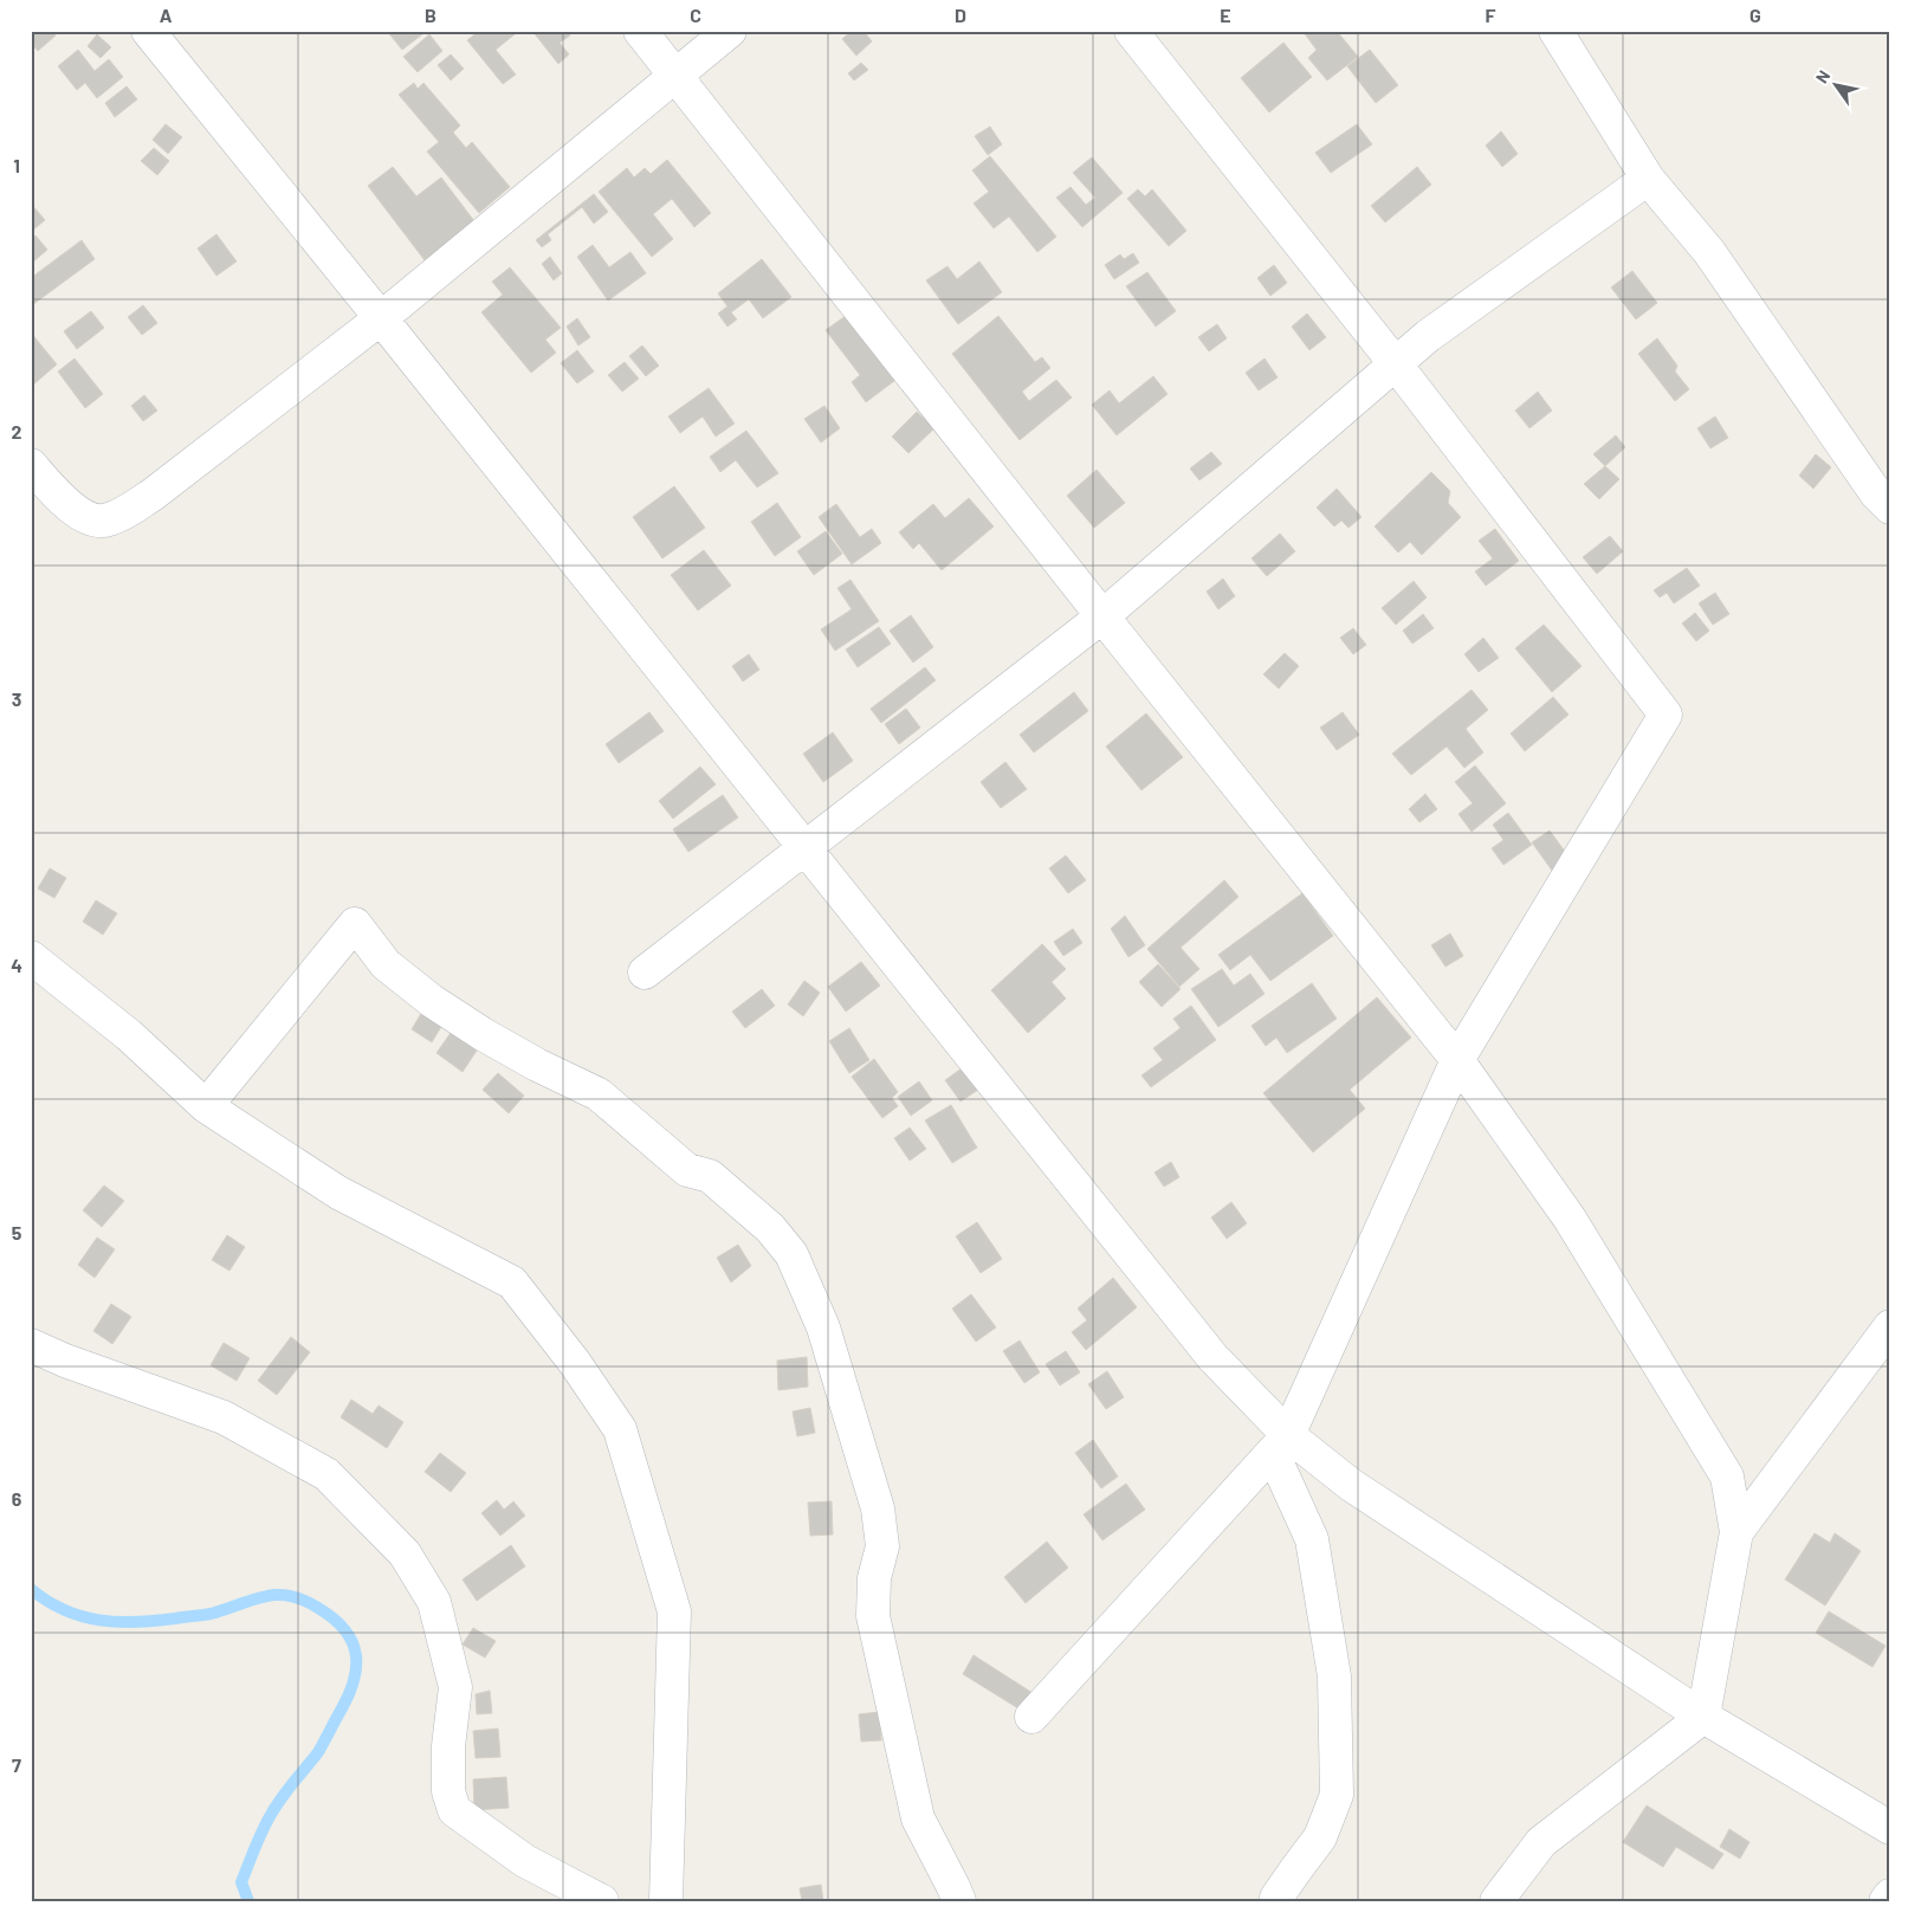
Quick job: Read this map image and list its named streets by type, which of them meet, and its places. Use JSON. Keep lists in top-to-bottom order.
{
  "north": "top left",
  "grid": {
    "columns": [
      "A",
      "B",
      "C",
      "D",
      "E",
      "F",
      "G"
    ],
    "rows": [
      "1",
      "2",
      "3",
      "4",
      "5",
      "6",
      "7"
    ]
  }
}
